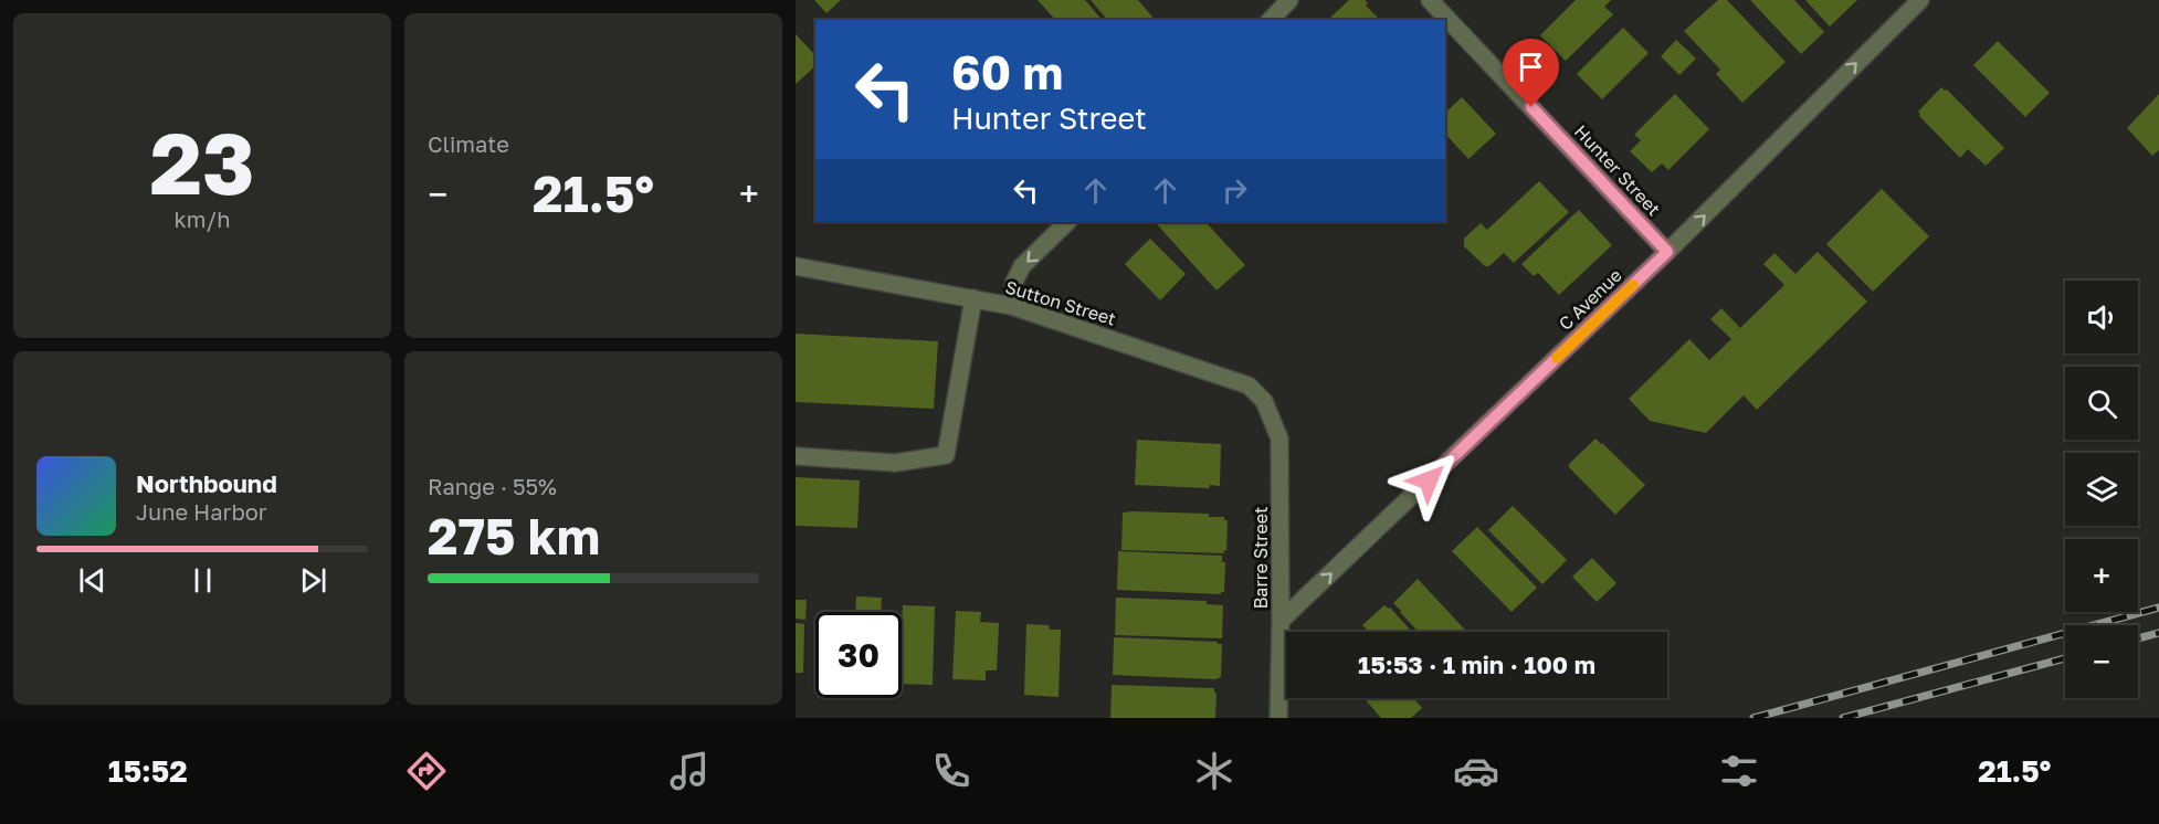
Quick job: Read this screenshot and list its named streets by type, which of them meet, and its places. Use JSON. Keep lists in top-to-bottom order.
{
  "streets": {
    "street": [
      "Hunter Street",
      "C Avenue",
      "Sutton Street",
      "Barre Street"
    ]
  },
  "crossings": [
    ["Hunter Street", "C Avenue"],
    ["C Avenue", "Barre Street"],
    ["Sutton Street", "Barre Street"]
  ],
  "one_way": ["C Avenue"],
  "page": {
    "tile": [
      ["23", "km/h"],
      "Climate",
      ["Range · 55%", "275 km"]
    ],
    "turn": ["60 m", "Hunter Street"],
    "heat": ["−", "21.5°", "+"],
    "map_buttons": ["+", "−"],
    "song": ["Northbound", "June Harbor"],
    "limit": "30",
    "trip": "15:53 · 1 min · 100 m",
    "tabs": ["15:52", "21.5°"]
  }
}
